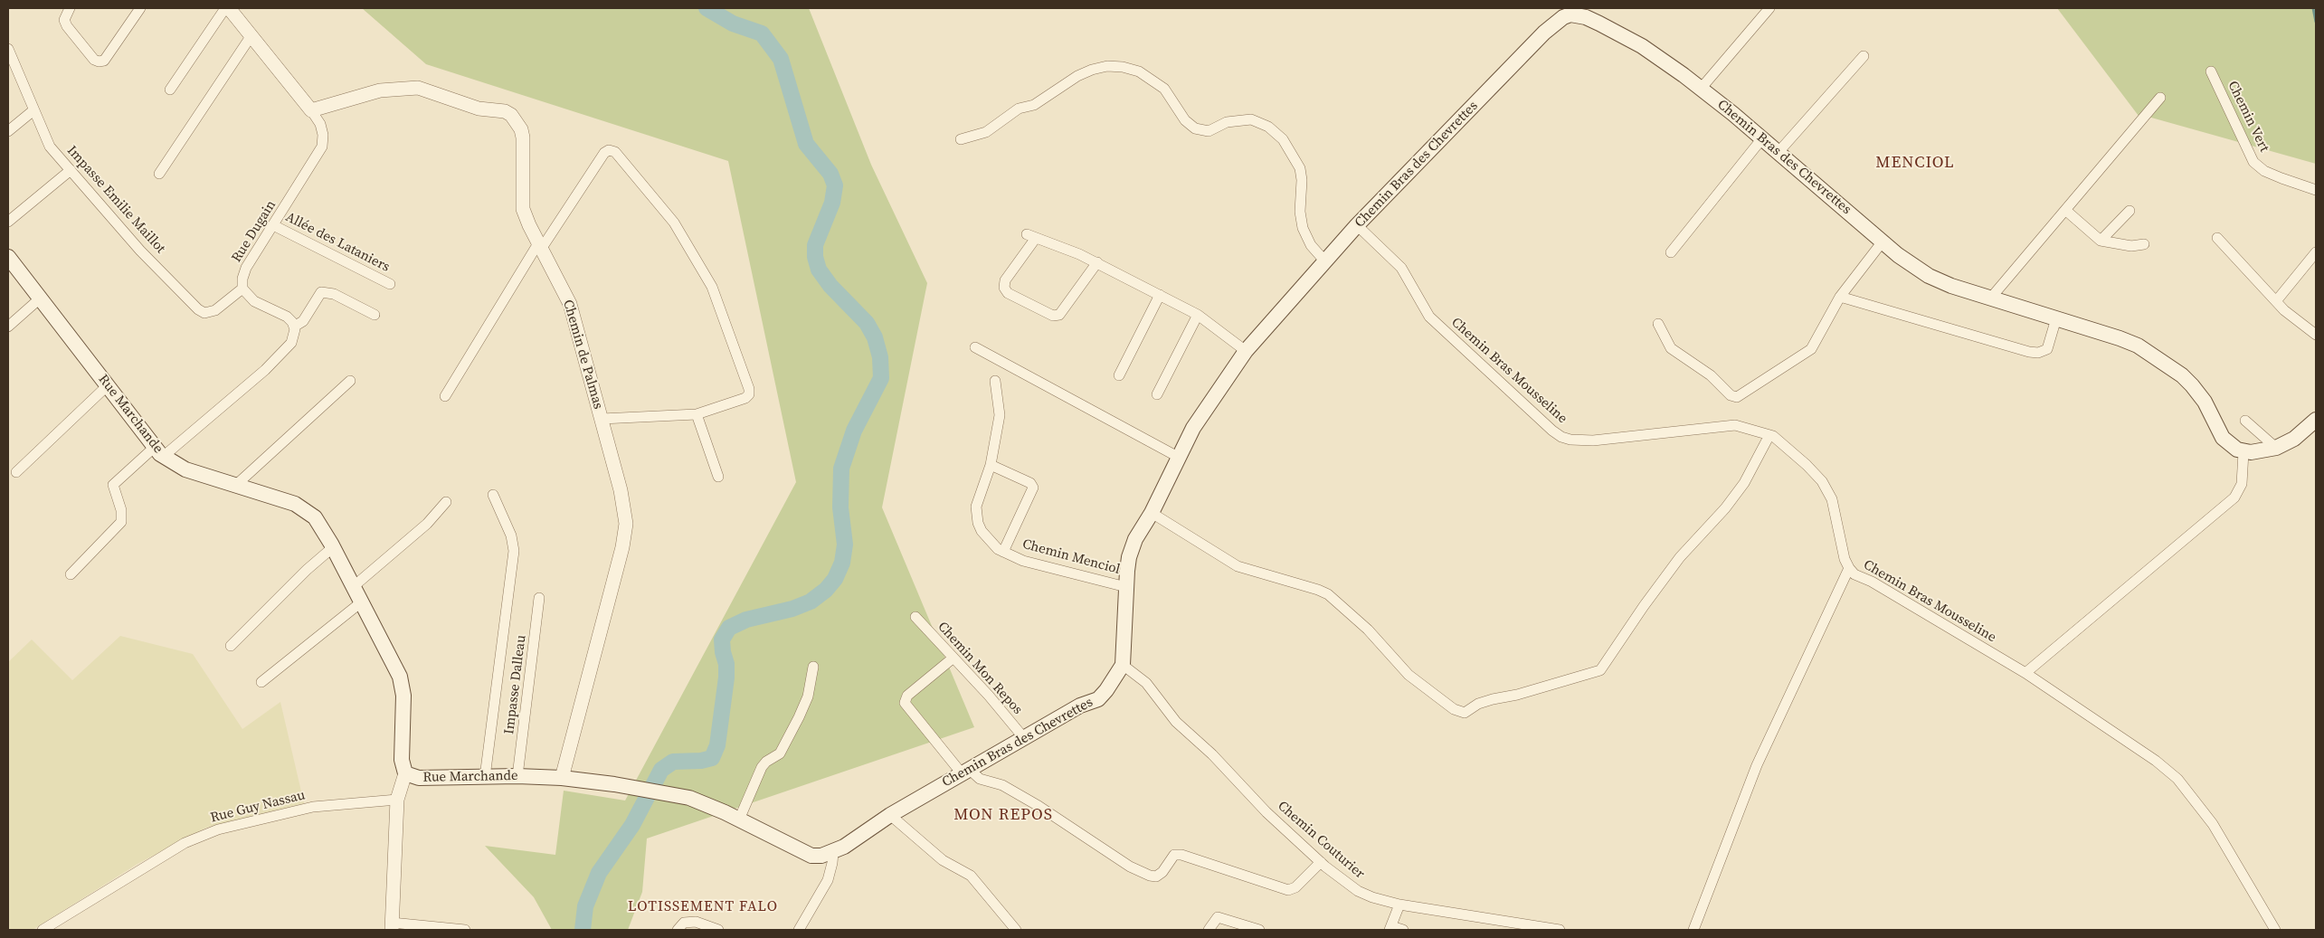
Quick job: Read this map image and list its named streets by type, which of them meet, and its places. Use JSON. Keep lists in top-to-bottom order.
{
  "streets": {
    "main road": ["Chemin Bras des Chevrettes", "Rue Marchande"],
    "street": [
      "Chemin Vert",
      "Impasse Emilie Maillot",
      "Rue Dugain",
      "Allée des Lataniers",
      "Chemin de Palmas",
      "Chemin Bras Mousseline",
      "Chemin Menciol",
      "Chemin Mon Repos",
      "Impasse Dalleau",
      "Rue Guy Nassau",
      "Chemin Couturier"
    ]
  },
  "crossings": [
    ["Chemin Bras des Chevrettes", "Chemin Bras Mousseline"],
    ["Chemin Bras des Chevrettes", "Rue Marchande"],
    ["Chemin Bras des Chevrettes", "Chemin Menciol"],
    ["Chemin Bras des Chevrettes", "Chemin Mon Repos"],
    ["Chemin Bras des Chevrettes", "Chemin Couturier"],
    ["Impasse Emilie Maillot", "Rue Dugain"],
    ["Rue Dugain", "Allée des Lataniers"],
    ["Rue Dugain", "Chemin de Palmas"],
    ["Chemin de Palmas", "Rue Marchande"],
    ["Rue Marchande", "Impasse Dalleau"]
  ],
  "districts": ["MENCIOL", "MON REPOS", "LOTISSEMENT FALO"]
}
